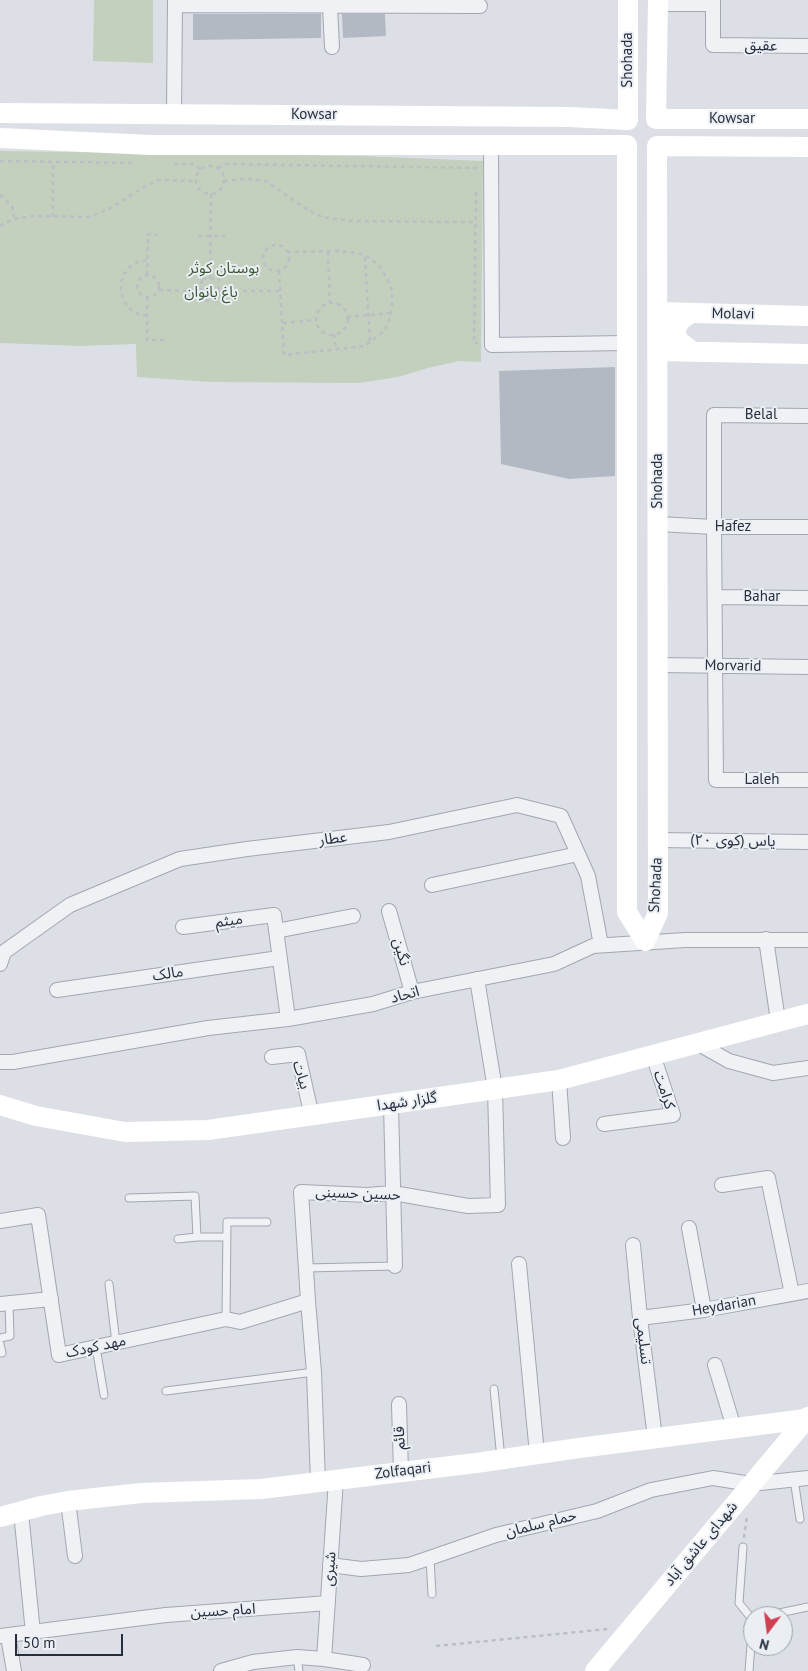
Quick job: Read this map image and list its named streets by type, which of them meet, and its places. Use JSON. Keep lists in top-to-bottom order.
{
  "streets": {
    "street": [
      "عقیق",
      "Shohada",
      "Kowsar",
      "Molavi",
      "Belal",
      "Hafez",
      "Bahar",
      "Morvarid",
      "Laleh",
      "عطار",
      "یاس (کوی ۲۰)",
      "میثم",
      "نگین",
      "مالک",
      "اتحاد",
      "بیات",
      "کرامت",
      "گلزار شهدا",
      "حسین حسینی",
      "Heydarian",
      "تسلیمی",
      "مهد کودک",
      "قائم",
      "Zolfaqari",
      "حمام سلمان",
      "شهدای عاشق آباد",
      "شیری",
      "امام حسین"
    ]
  },
  "crossings": [
    ["Shohada", "Kowsar"],
    ["Shohada", "Molavi"],
    ["Shohada", "Hafez"],
    ["Shohada", "Morvarid"],
    ["Shohada", "یاس (کوی ۲۰)"],
    ["Shohada", "اتحاد"],
    ["Belal", "Hafez"],
    ["Morvarid", "Laleh"],
    ["عطار", "اتحاد"],
    ["نگین", "اتحاد"],
    ["بیات", "گلزار شهدا"],
    ["کرامت", "گلزار شهدا"],
    ["گلزار شهدا", "حسین حسینی"],
    ["حسین حسینی", "مهد کودک"],
    ["حسین حسینی", "Zolfaqari"],
    ["حسین حسینی", "شیری"],
    ["Heydarian", "تسلیمی"],
    ["تسلیمی", "Zolfaqari"],
    ["قائم", "Zolfaqari"],
    ["Zolfaqari", "شهدای عاشق آباد"],
    ["Zolfaqari", "شیری"],
    ["حمام سلمان", "شهدای عاشق آباد"],
    ["حمام سلمان", "شیری"],
    ["شیری", "امام حسین"]
  ],
  "parks": ["بوستان کوثر", "باغ بانوان"],
  "scale_bar": "50 m",
  "north": "bottom"
}
